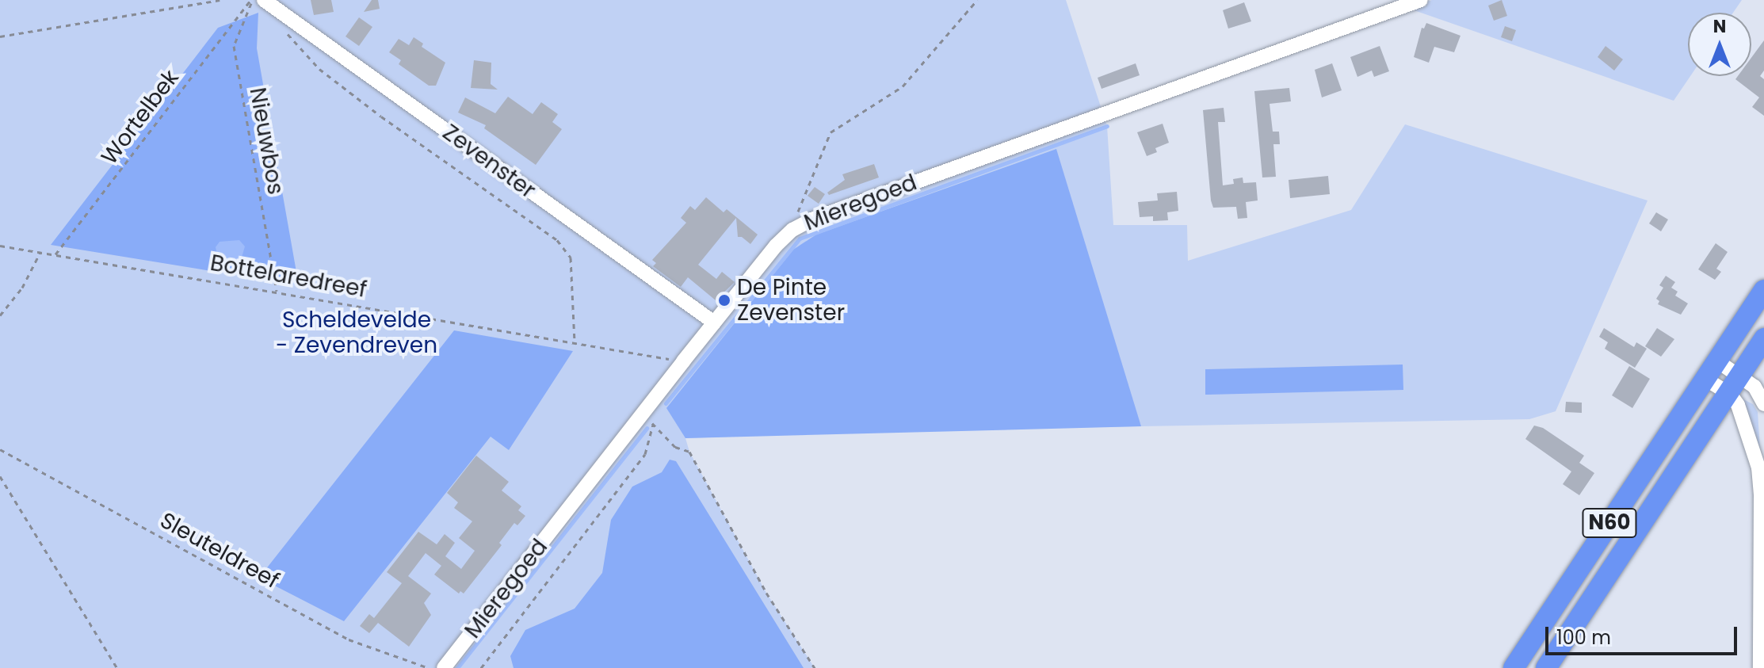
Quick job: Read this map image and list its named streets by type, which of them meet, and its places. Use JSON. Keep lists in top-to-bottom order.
{
  "streets": {
    "highway": ["N60"],
    "street": ["Zevenster", "Mieregoed"],
    "path": [
      "Wortelbek",
      "Nieuwbos",
      "Bottelaredreef",
      "Sleuteldreef"
    ]
  },
  "crossings": [
    ["Wortelbek", "Nieuwbos"],
    ["Wortelbek", "Bottelaredreef"],
    ["Nieuwbos", "Bottelaredreef"],
    ["Zevenster", "Mieregoed"],
    ["Mieregoed", "Bottelaredreef"]
  ],
  "parks": ["Scheldevelde - Zevendreven"],
  "places": ["De Pinte Zevenster"],
  "scale_bar": "100 m",
  "north": "top"
}
